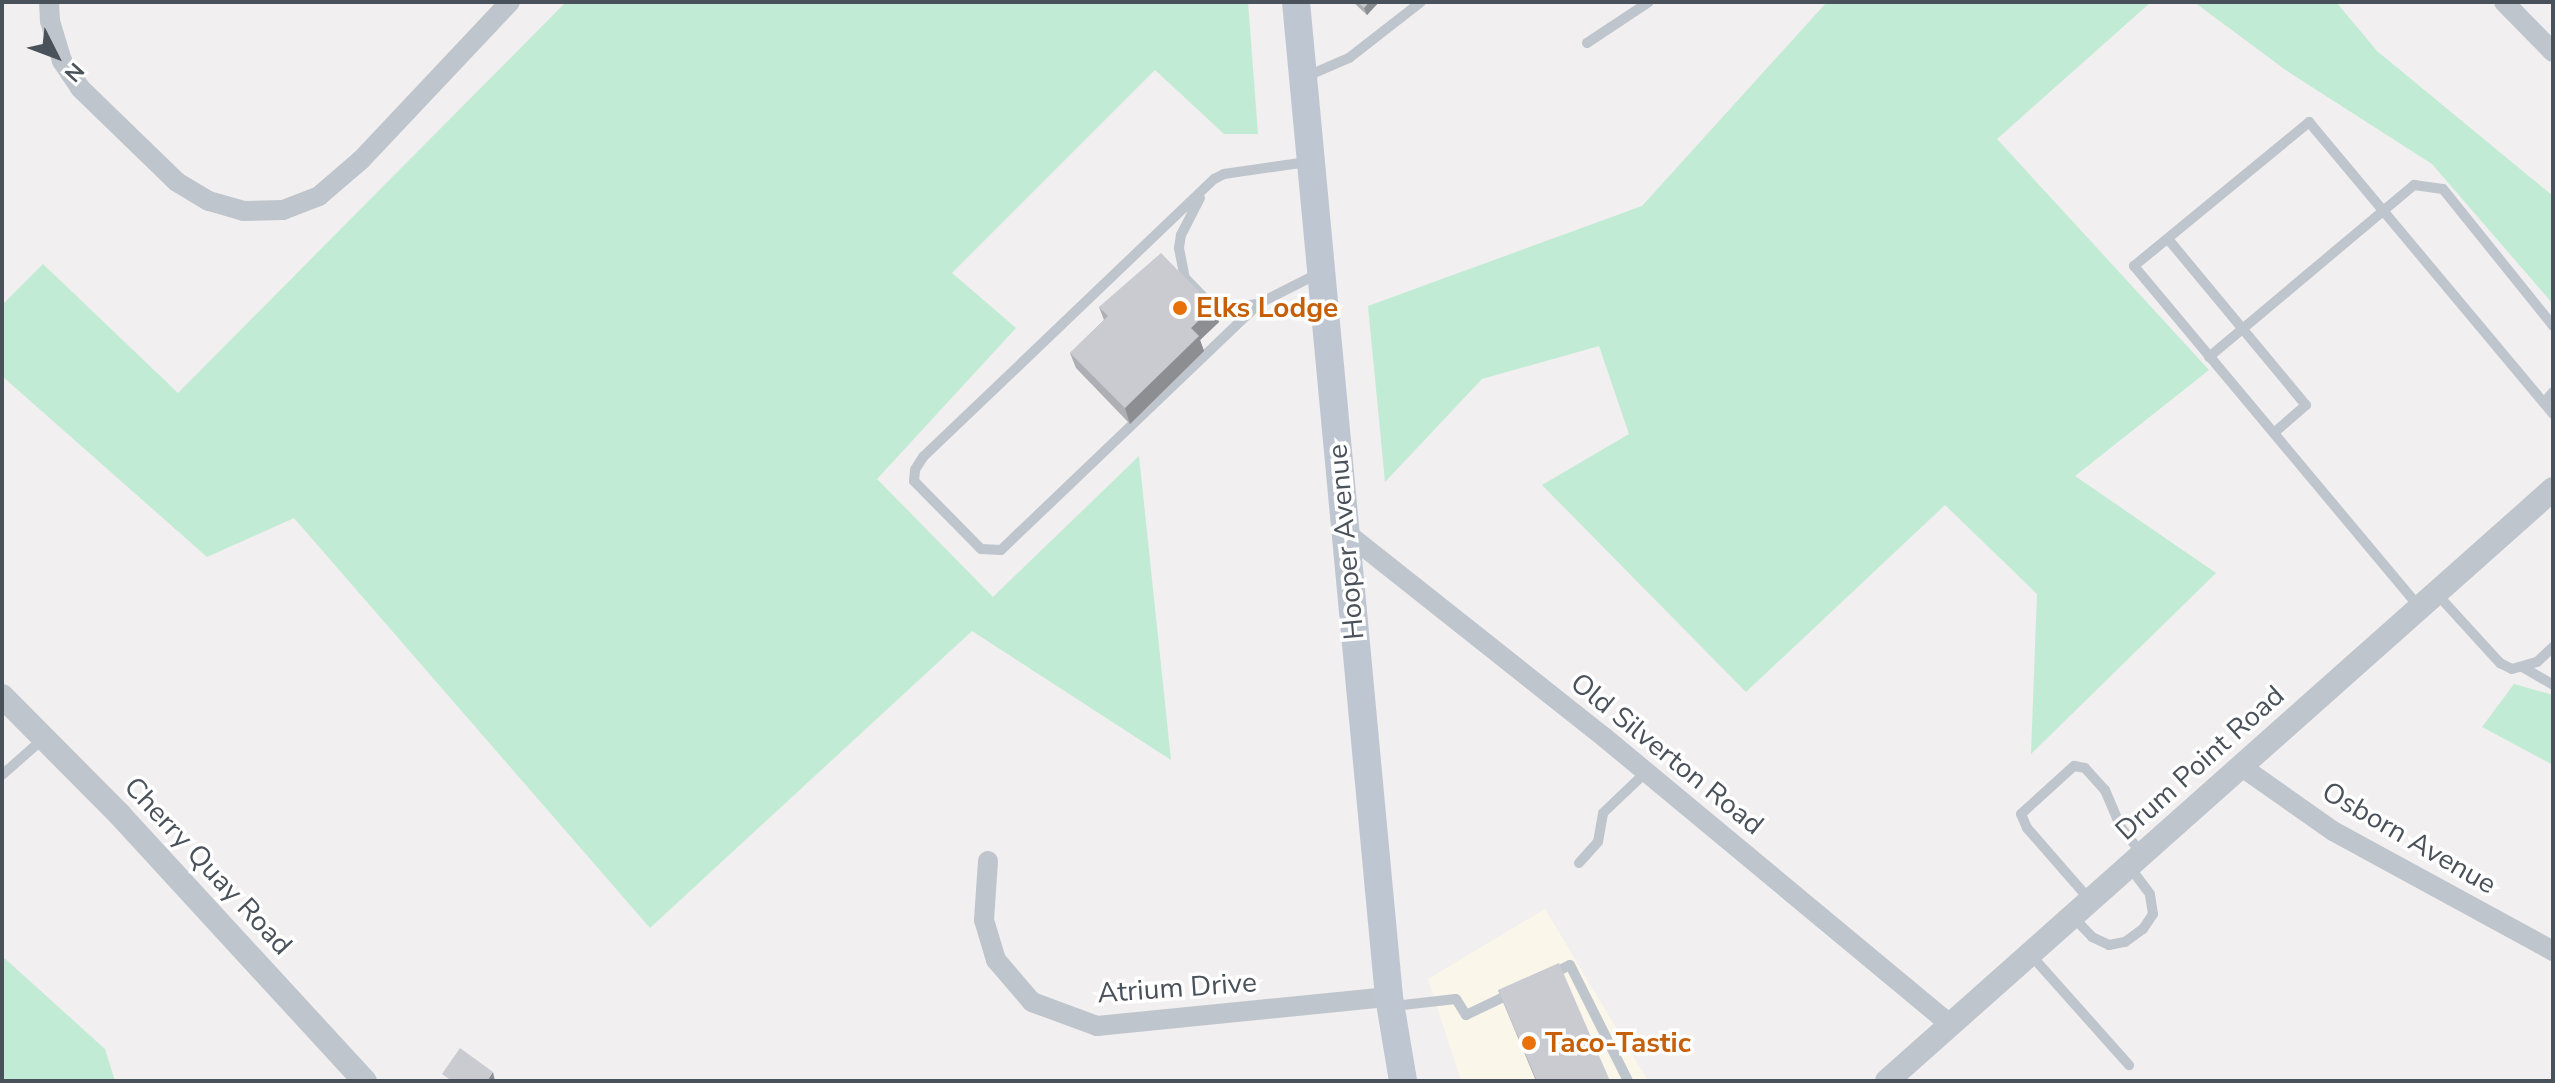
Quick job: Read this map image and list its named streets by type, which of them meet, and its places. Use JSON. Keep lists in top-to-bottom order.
{
  "streets": {
    "main road": ["Hooper Avenue"],
    "street": [
      "Old Silverton Road",
      "Drum Point Road",
      "Osborn Avenue",
      "Cherry Quay Road",
      "Atrium Drive"
    ]
  },
  "crossings": [
    ["Hooper Avenue", "Old Silverton Road"],
    ["Hooper Avenue", "Atrium Drive"],
    ["Old Silverton Road", "Drum Point Road"],
    ["Drum Point Road", "Osborn Avenue"]
  ],
  "places": ["Elks Lodge", "Taco-Tastic"],
  "north": "bottom right"
}
